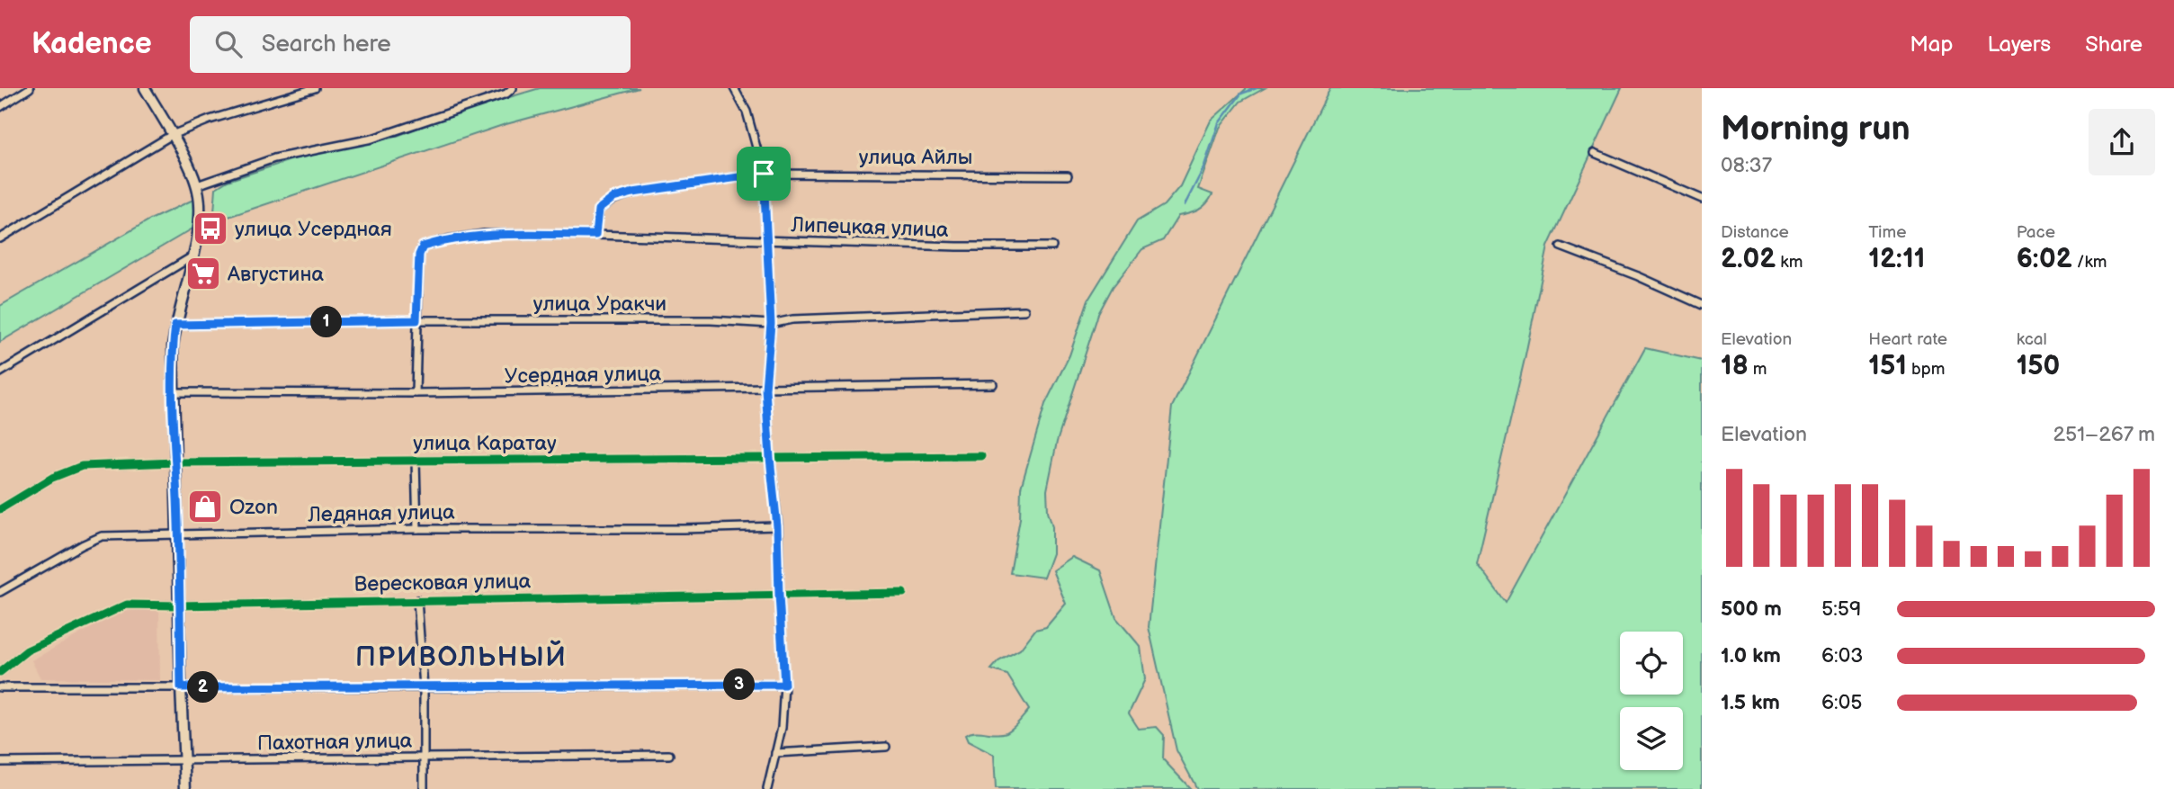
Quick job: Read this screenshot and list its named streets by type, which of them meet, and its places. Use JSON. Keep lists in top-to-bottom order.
{
  "streets": {
    "street": [
      "улица Айлы",
      "Липецкая улица",
      "улица Уракчи",
      "Усердная улица",
      "улица Каратау",
      "Ледяная улица",
      "Вересковая улица",
      "Пахотная улица"
    ]
  },
  "crossings": [
    ["улица Айлы", "Липецкая улица"],
    ["Липецкая улица", "улица Уракчи"]
  ],
  "districts": ["ПРИВОЛЬНЫЙ"],
  "places": {
    "bus stop": ["улица Усердная"],
    "supermarket": ["Августина"],
    "shop": ["Ozon"]
  },
  "page": {
    "header": "Kadence",
    "search": "Search here",
    "nav": ["Map", "Layers", "Share"],
    "heading": ["Morning run", "08:37"],
    "stats": [
      ["Distance", "2.02 km"],
      ["Time", "12:11"],
      ["Pace", "6:02 /km"],
      ["Elevation", "18 m"],
      ["Heart rate", "151 bpm"],
      ["kcal", "150"]
    ],
    "pins": ["1", "3", "2"],
    "chart": ["Elevation", "251–267 m"],
    "list": [
      {
        "name": "500 m",
        "note": "5:59"
      },
      {
        "name": "1.0 km",
        "note": "6:03"
      },
      {
        "name": "1.5 km",
        "note": "6:05"
      }
    ]
  }
}
